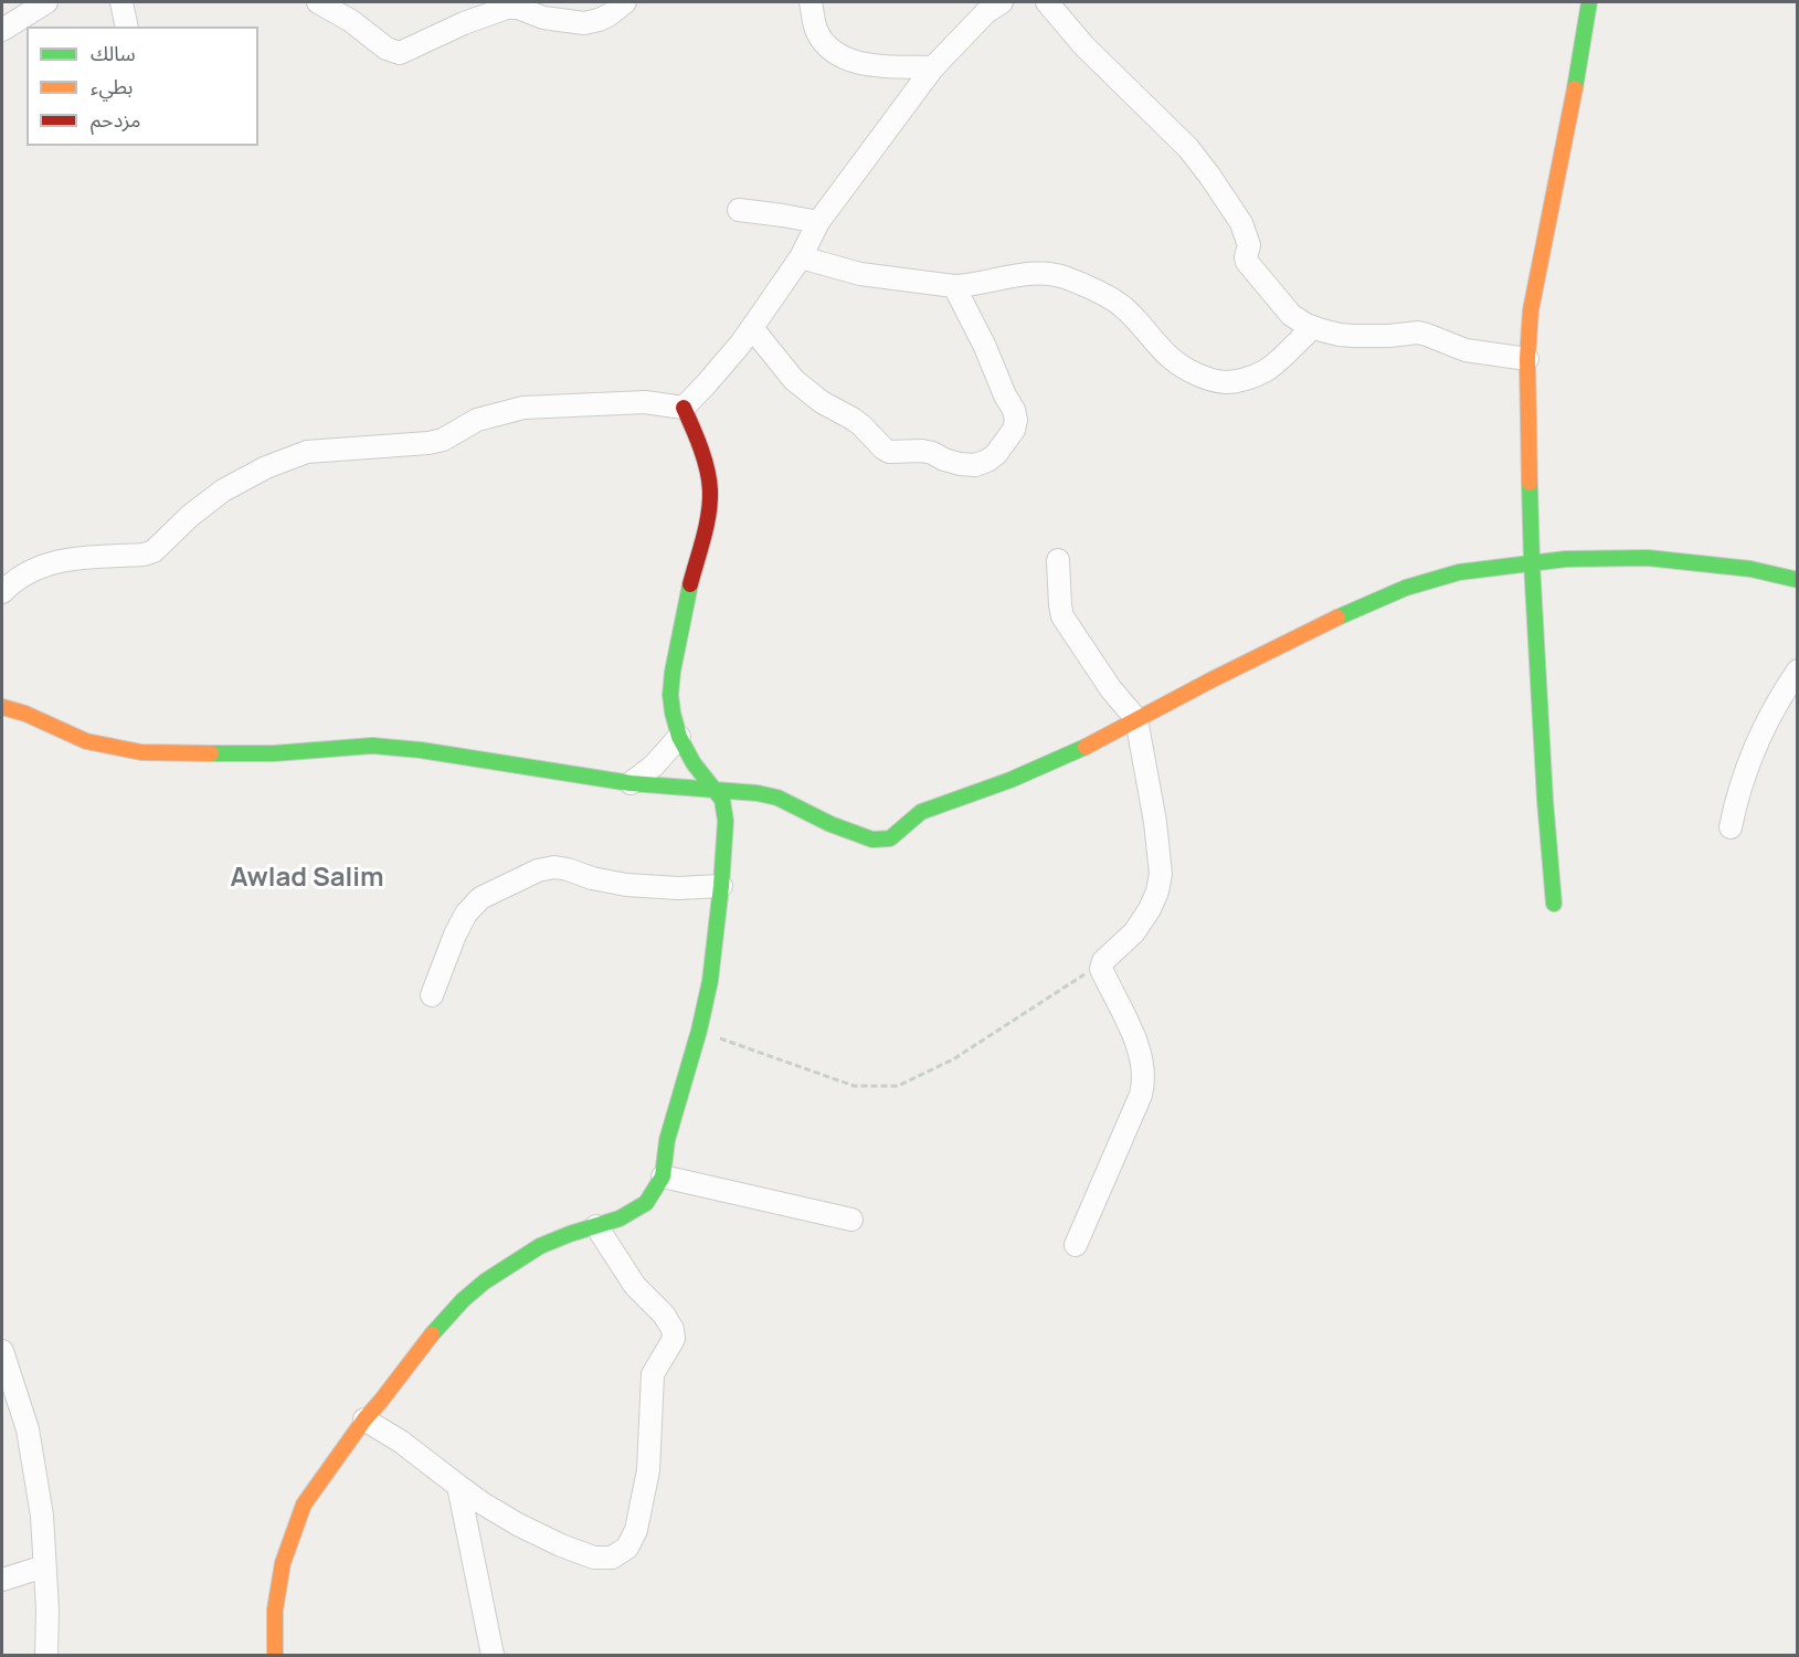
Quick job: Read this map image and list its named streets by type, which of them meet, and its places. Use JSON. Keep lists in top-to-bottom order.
{
  "districts": ["Awlad Salim"],
  "legend": ["سالك", "بطيء", "مزدحم"]
}
